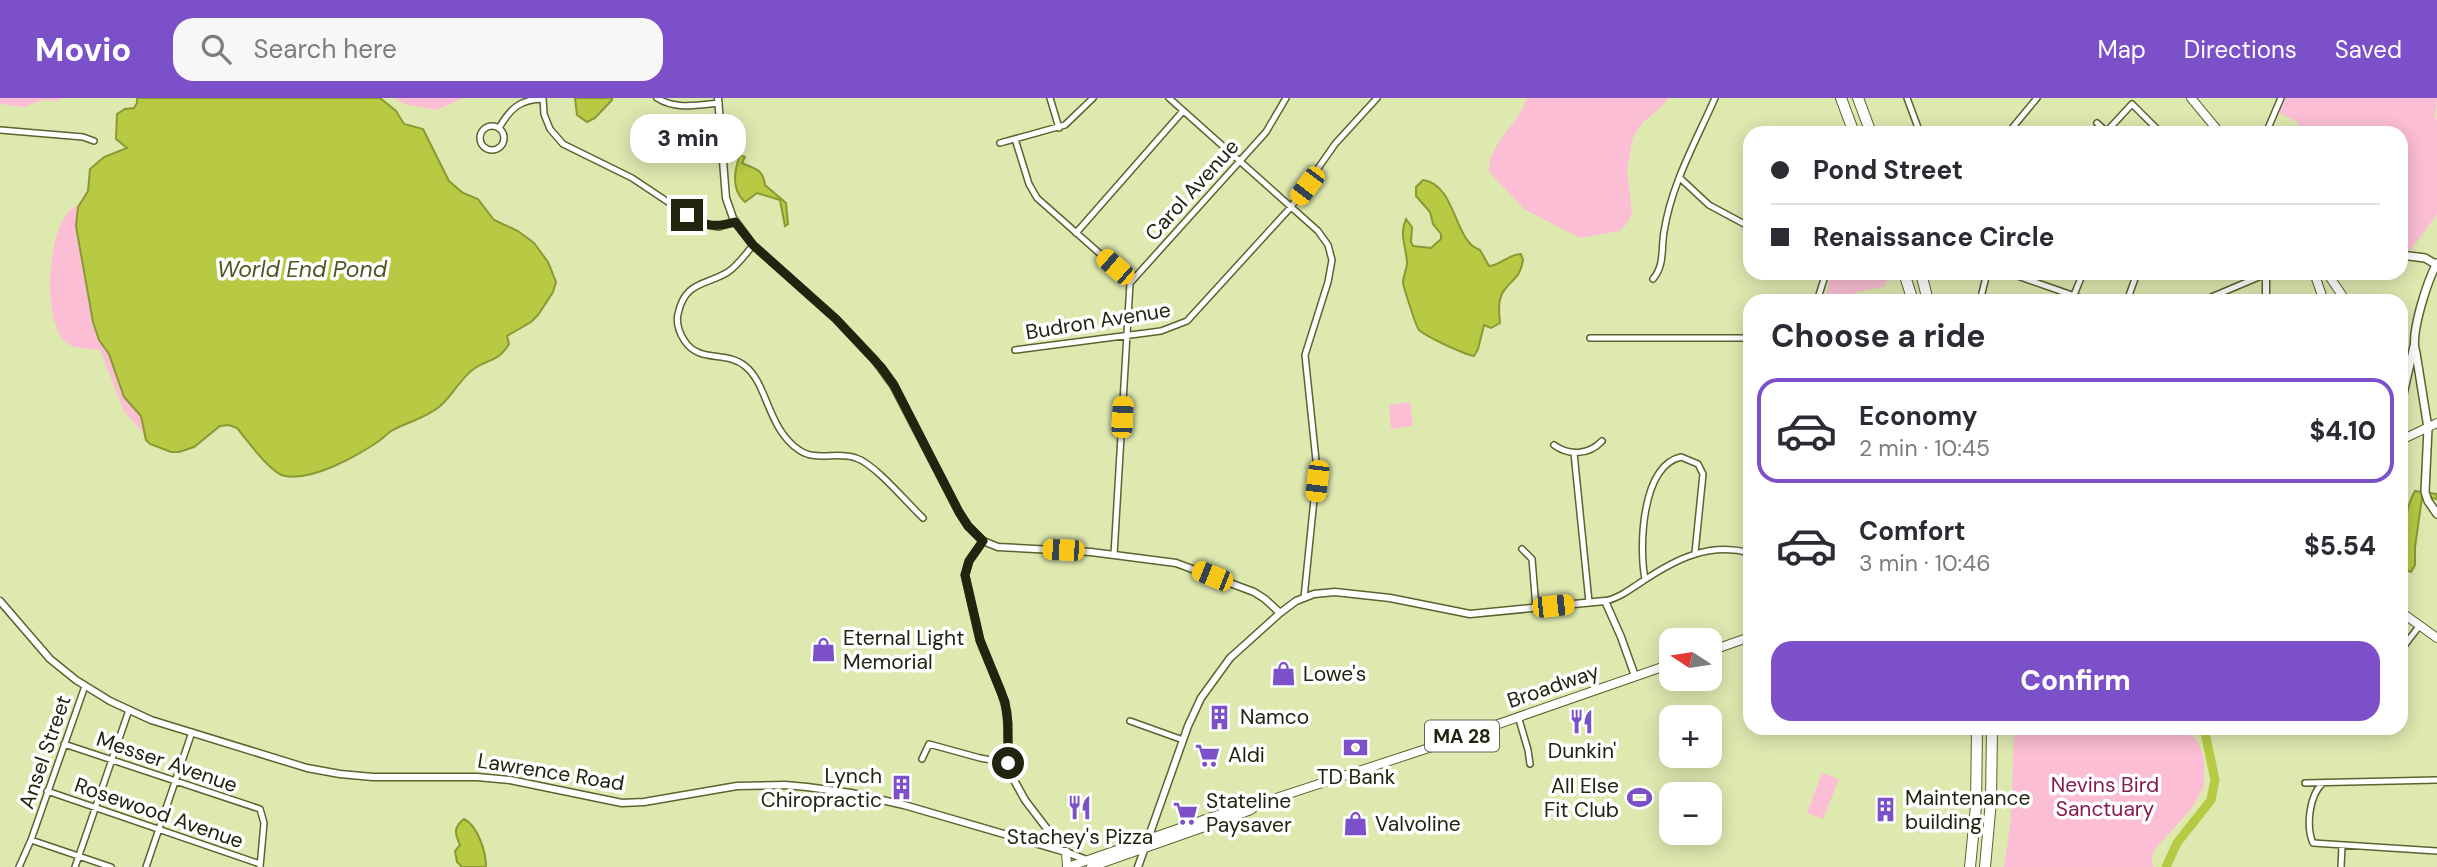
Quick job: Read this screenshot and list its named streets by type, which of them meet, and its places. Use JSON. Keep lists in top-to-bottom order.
{
  "streets": {
    "main road": ["Broadway", "MA 28"],
    "street": [
      "Carol Avenue",
      "Budron Avenue",
      "Ansel Street",
      "Messer Avenue",
      "Lawrence Road",
      "Rosewood Avenue"
    ]
  },
  "crossings": [
    ["Broadway", "Lawrence Road"],
    ["Ansel Street", "Messer Avenue"],
    ["Ansel Street", "Lawrence Road"],
    ["Ansel Street", "Rosewood Avenue"],
    ["Messer Avenue", "Rosewood Avenue"]
  ],
  "water": ["World End Pond"],
  "parks": ["Nevins Bird Sanctuary"],
  "places": {
    "shop": ["Eternal Light Memorial", "Lowe's", "Valvoline"],
    "building": ["Namco", "Lynch Chiropractic", "Maintenance building"],
    "restaurant": ["Dunkin'", "Stachey's Pizza"],
    "bank": ["TD Bank"],
    "supermarket": ["Aldi", "Stateline Paysaver"],
    "sports": ["All Else Fit Club"]
  },
  "north": "left",
  "page": {
    "header": "Movio",
    "search": "Search here",
    "nav": ["Map", "Directions", "Saved"],
    "bubble": "3 min",
    "banner": ["Pond Street", "Renaissance Circle"],
    "heading": "Choose a ride",
    "list": [
      {
        "name": "Economy",
        "note": "2 min · 10:45",
        "value": "$4.10"
      },
      {
        "name": "Comfort",
        "note": "3 min · 10:46",
        "value": "$5.54"
      }
    ],
    "buttons": "Confirm",
    "map_buttons": ["+", "−"]
  }
}
